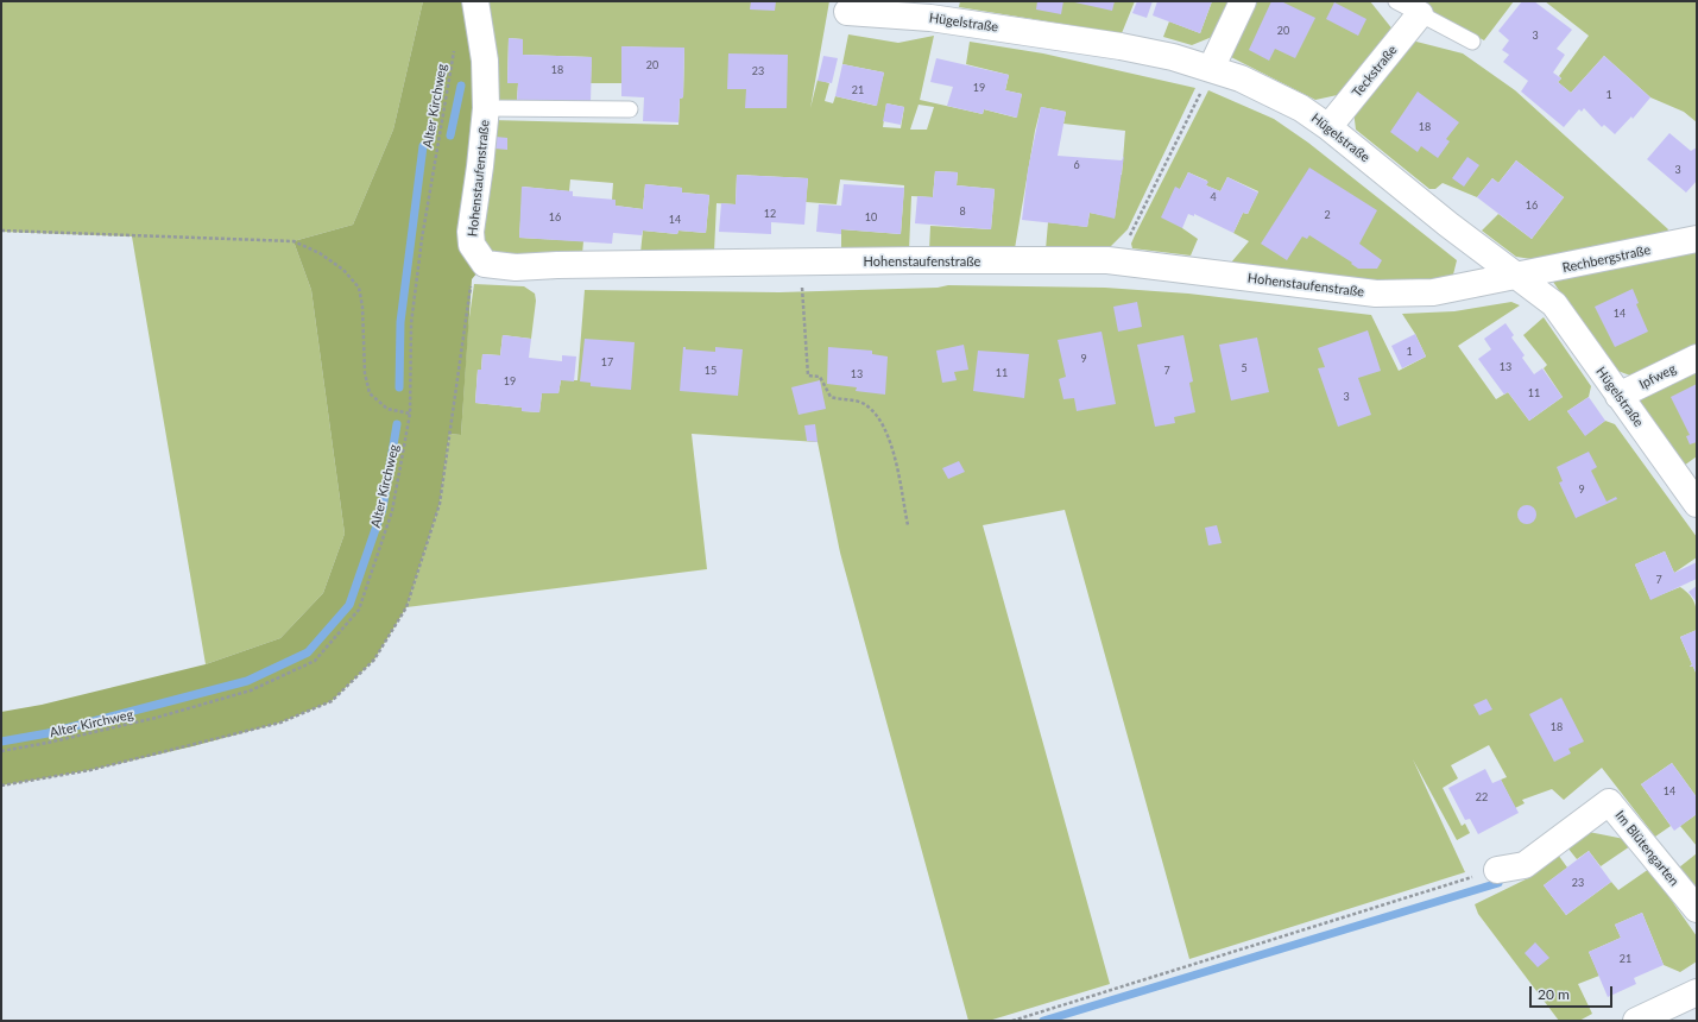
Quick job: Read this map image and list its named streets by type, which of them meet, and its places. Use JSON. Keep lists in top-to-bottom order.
{
  "streets": {
    "street": [
      "Hügelstraße",
      "Teckstraße",
      "Hohenstaufenstraße",
      "Rechbergstraße",
      "Ipfweg",
      "Im Blütengarten"
    ],
    "path": ["Alter Kirchweg"]
  },
  "crossings": [
    ["Hügelstraße", "Teckstraße"],
    ["Hügelstraße", "Hohenstaufenstraße"],
    ["Hügelstraße", "Rechbergstraße"],
    ["Hügelstraße", "Ipfweg"],
    ["Hohenstaufenstraße", "Rechbergstraße"]
  ],
  "house_numbers": [
    "20",
    "3",
    "20",
    "18",
    "23",
    "19",
    "21",
    "1",
    "18",
    "6",
    "3",
    "4",
    "16",
    "8",
    "12",
    "2",
    "16",
    "10",
    "14",
    "14",
    "1",
    "9",
    "17",
    "13",
    "5",
    "15",
    "7",
    "11",
    "13",
    "19",
    "11",
    "3",
    "9",
    "7",
    "18",
    "14",
    "22",
    "23",
    "21"
  ],
  "scale_bar": "20 m"
}
